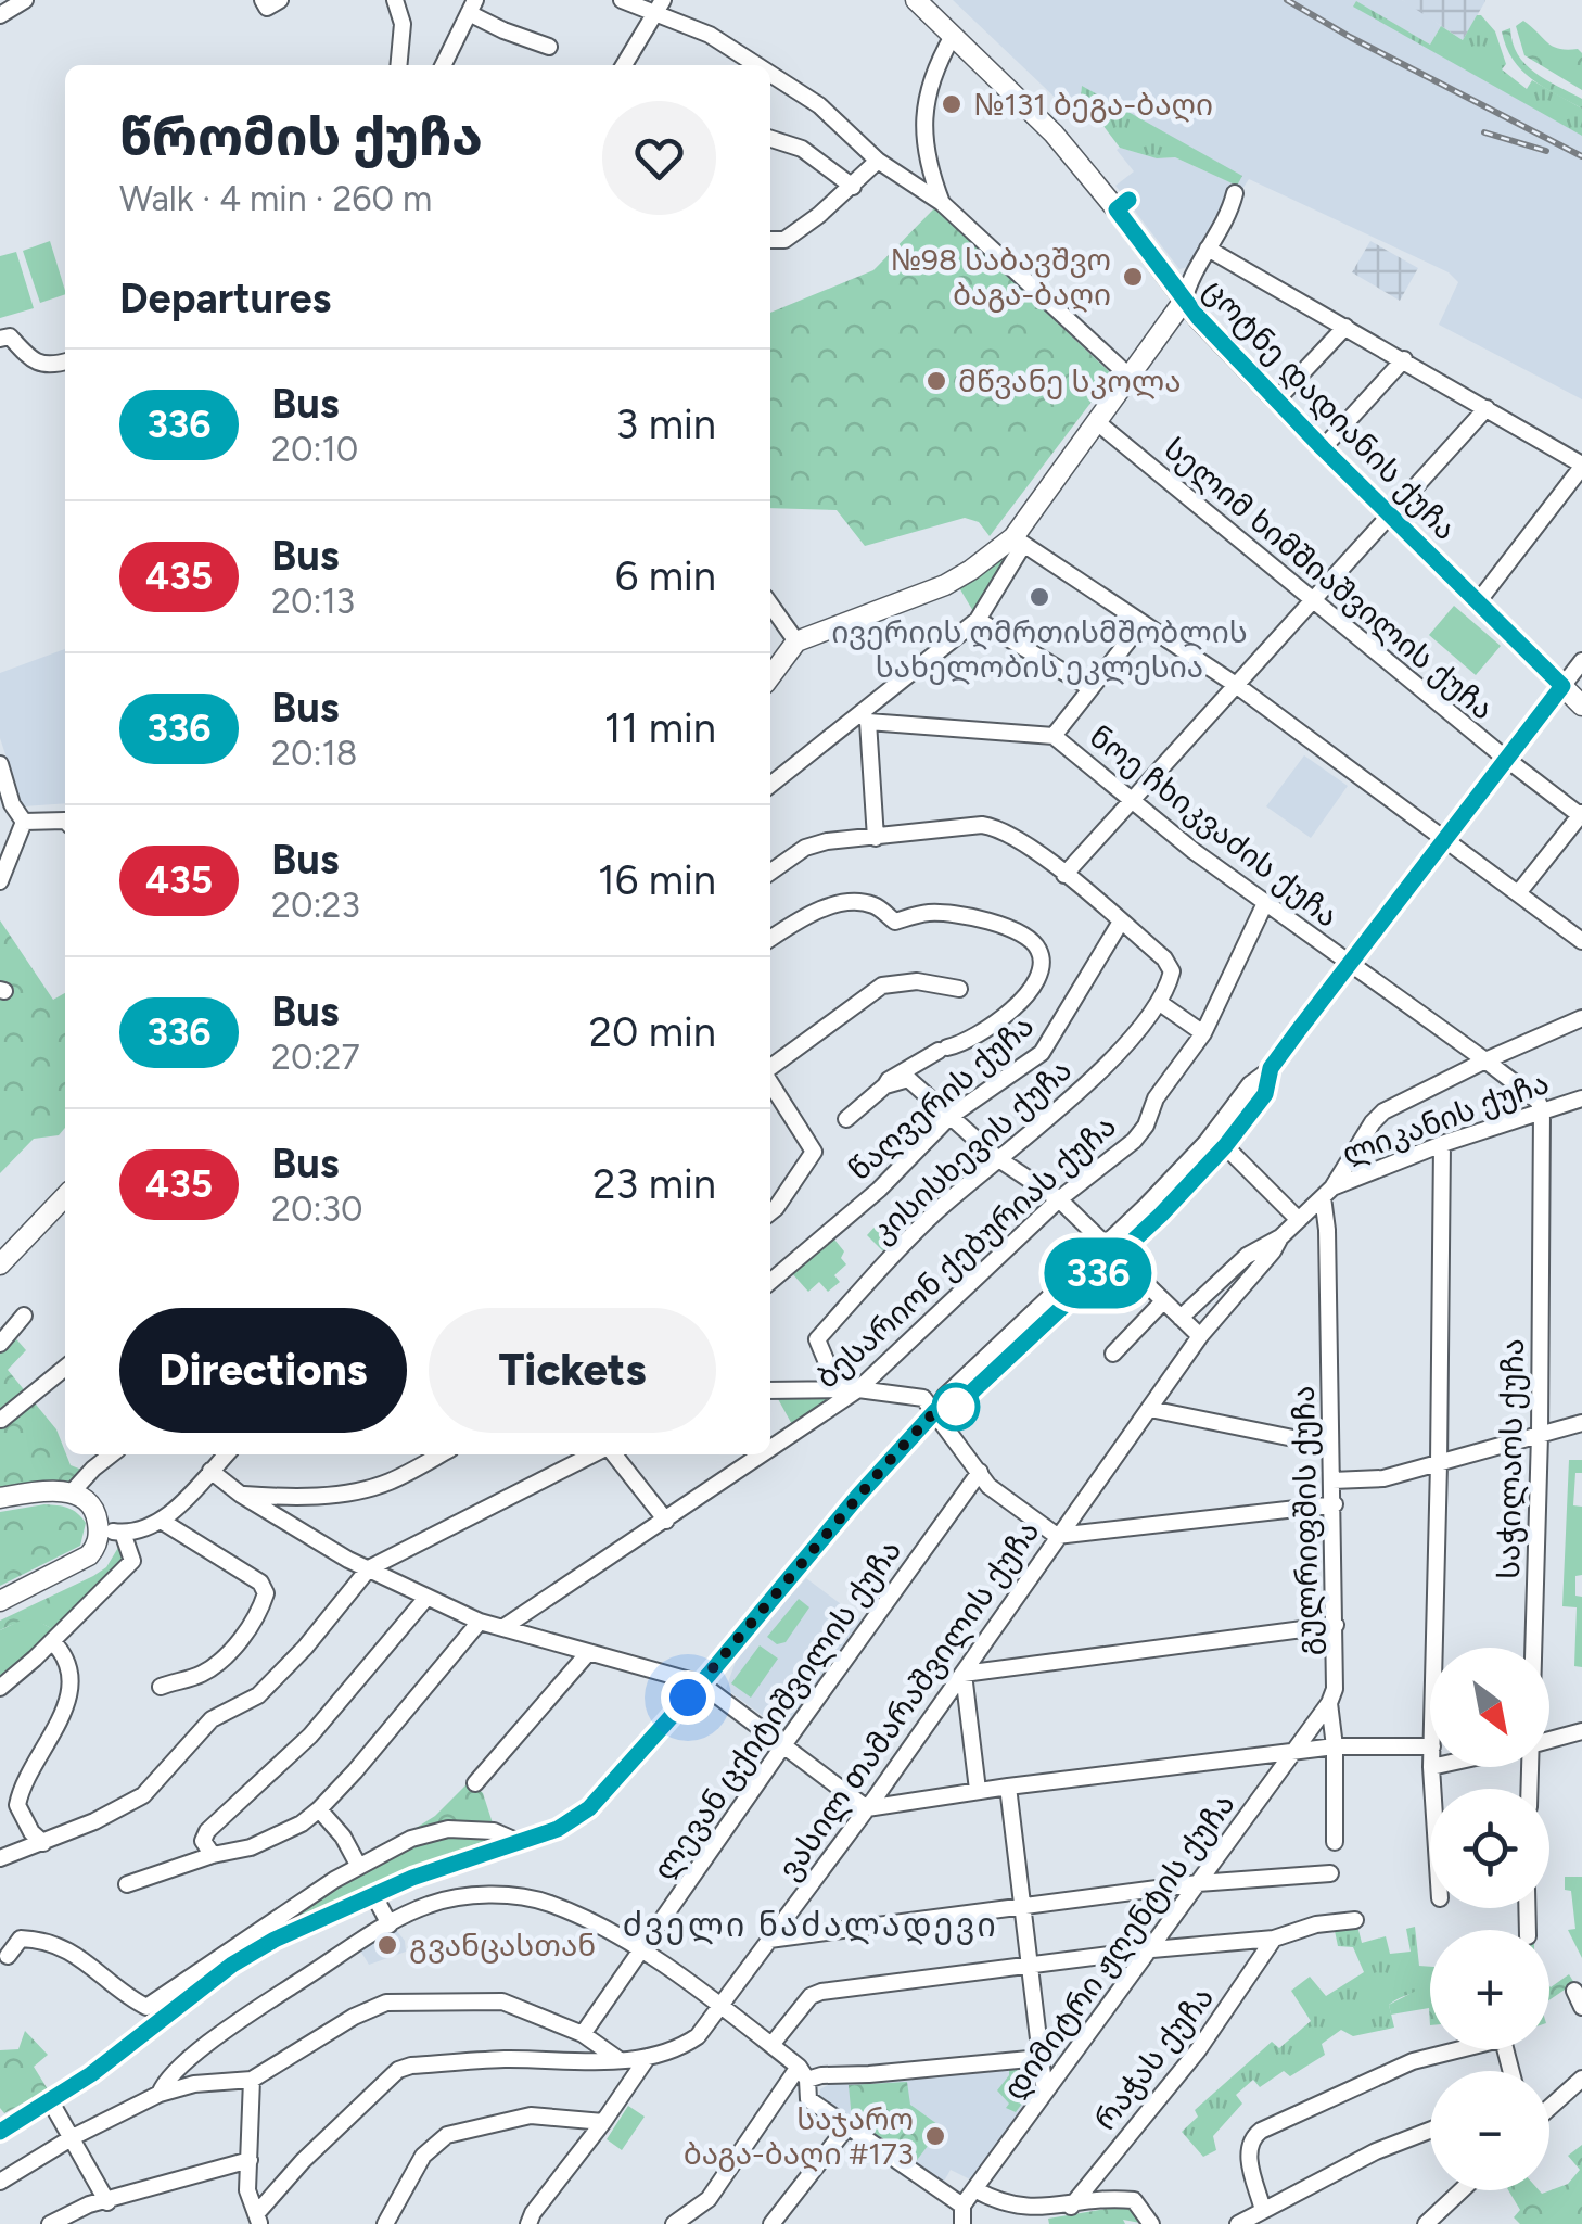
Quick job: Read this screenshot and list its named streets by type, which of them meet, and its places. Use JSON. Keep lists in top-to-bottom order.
{
  "streets": {
    "main road": ["ცოტნე დადიანის ქუჩა"],
    "street": [
      "სელიმ ხიმშიაშვილის ქუჩა",
      "ნოე ჩხიკვაძის ქუჩა",
      "წაღვერის ქუჩა",
      "ლიკანის ქუჩა",
      "კისისხევის ქუჩა",
      "ბესარიონ ქებურიას ქუჩა",
      "საჭილაოს ქუჩა",
      "გულრიფშის ქუჩა",
      "ვასილ თამარაშვილის ქუჩა",
      "ლევან ცქიტიშვილის ქუჩა",
      "დიმიტრი ჟღენტის ქუჩა",
      "რაჭას ქუჩა"
    ]
  },
  "crossings": [
    ["ნოე ჩხიკვაძის ქუჩა", "ლიკანის ქუჩა"],
    ["ნოე ჩხიკვაძის ქუჩა", "ბესარიონ ქებურიას ქუჩა"],
    ["ნოე ჩხიკვაძის ქუჩა", "საჭილაოს ქუჩა"],
    ["ლიკანის ქუჩა", "საჭილაოს ქუჩა"],
    ["ლიკანის ქუჩა", "გულრიფშის ქუჩა"],
    ["ლიკანის ქუჩა", "ვასილ თამარაშვილის ქუჩა"],
    ["გულრიფშის ქუჩა", "დიმიტრი ჟღენტის ქუჩა"]
  ],
  "districts": ["ძველი ნაძალადევი"],
  "places": [
    "№131 ბეგა-ბაღი",
    "№98 საბავშვო ბაგა-ბაღი",
    "მწვანე სკოლა",
    "ივერიის ღმრთისმშობლის სახელობის ეკლესია",
    "გვანცასთან",
    "საჯარო ბაგა-ბაღი #173"
  ],
  "lines": ["bus line 336"],
  "north": "bottom right",
  "page": {
    "on_map": "336",
    "heading": [
      ["წრომის ქუჩა", "Walk · 4 min · 260 m"],
      "Departures"
    ],
    "list": [
      {
        "mark": "336",
        "name": "Bus",
        "note": "20:10",
        "value": "3 min"
      },
      {
        "mark": "435",
        "name": "Bus",
        "note": "20:13",
        "value": "6 min"
      },
      {
        "mark": "336",
        "name": "Bus",
        "note": "20:18",
        "value": "11 min"
      },
      {
        "mark": "435",
        "name": "Bus",
        "note": "20:23",
        "value": "16 min"
      },
      {
        "mark": "336",
        "name": "Bus",
        "note": "20:27",
        "value": "20 min"
      },
      {
        "mark": "435",
        "name": "Bus",
        "note": "20:30",
        "value": "23 min"
      }
    ],
    "buttons": ["Directions", "Tickets"],
    "map_buttons": ["+", "−"]
  }
}
